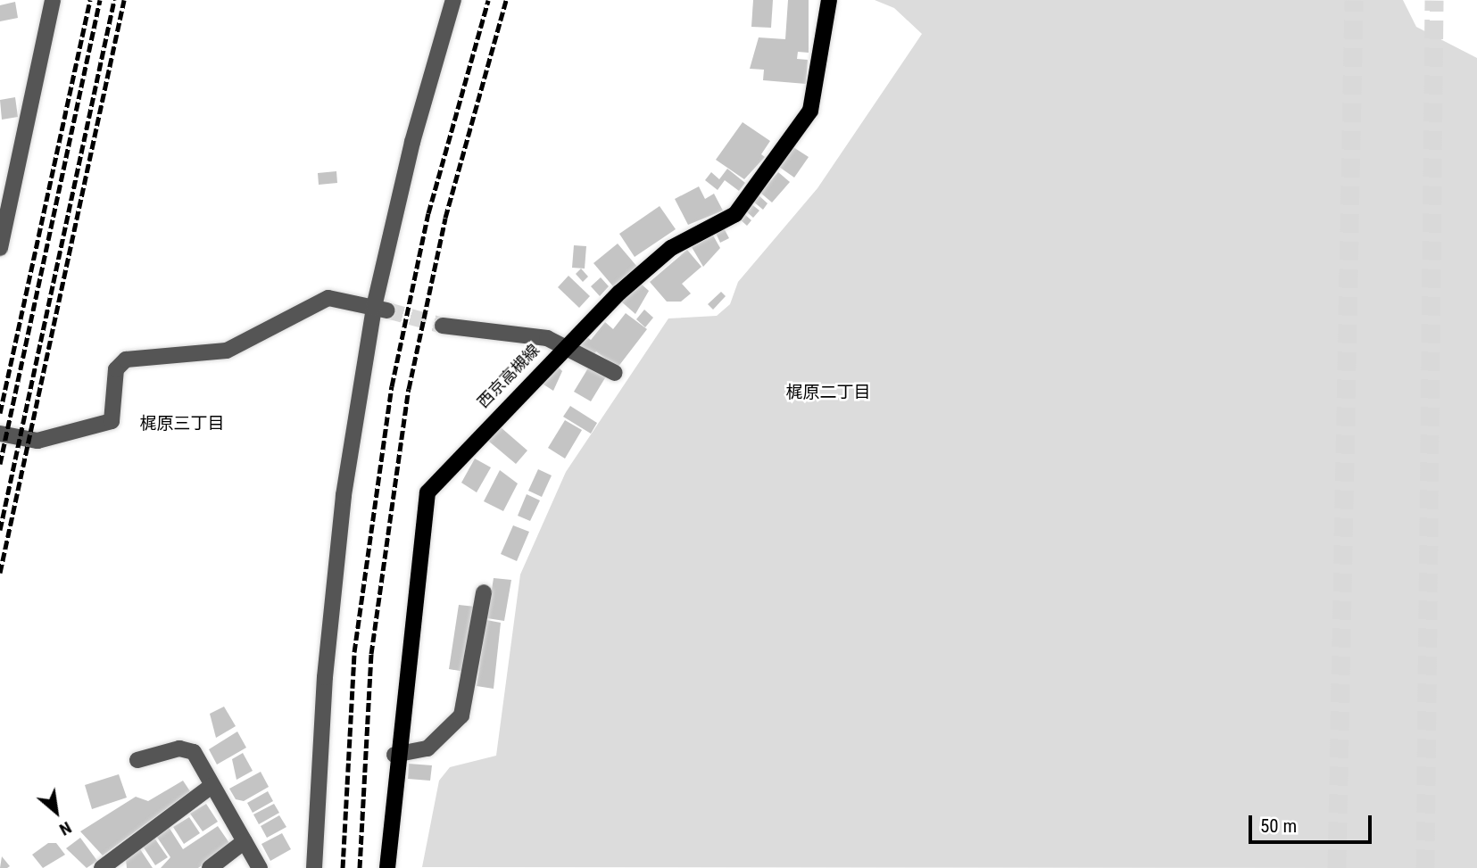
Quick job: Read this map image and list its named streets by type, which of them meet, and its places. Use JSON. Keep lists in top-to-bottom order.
{
  "streets": {
    "main road": ["西京高槻線"]
  },
  "districts": ["梶原二丁目", "梶原三丁目"],
  "scale_bar": "50 m",
  "north": "bottom right"
}
